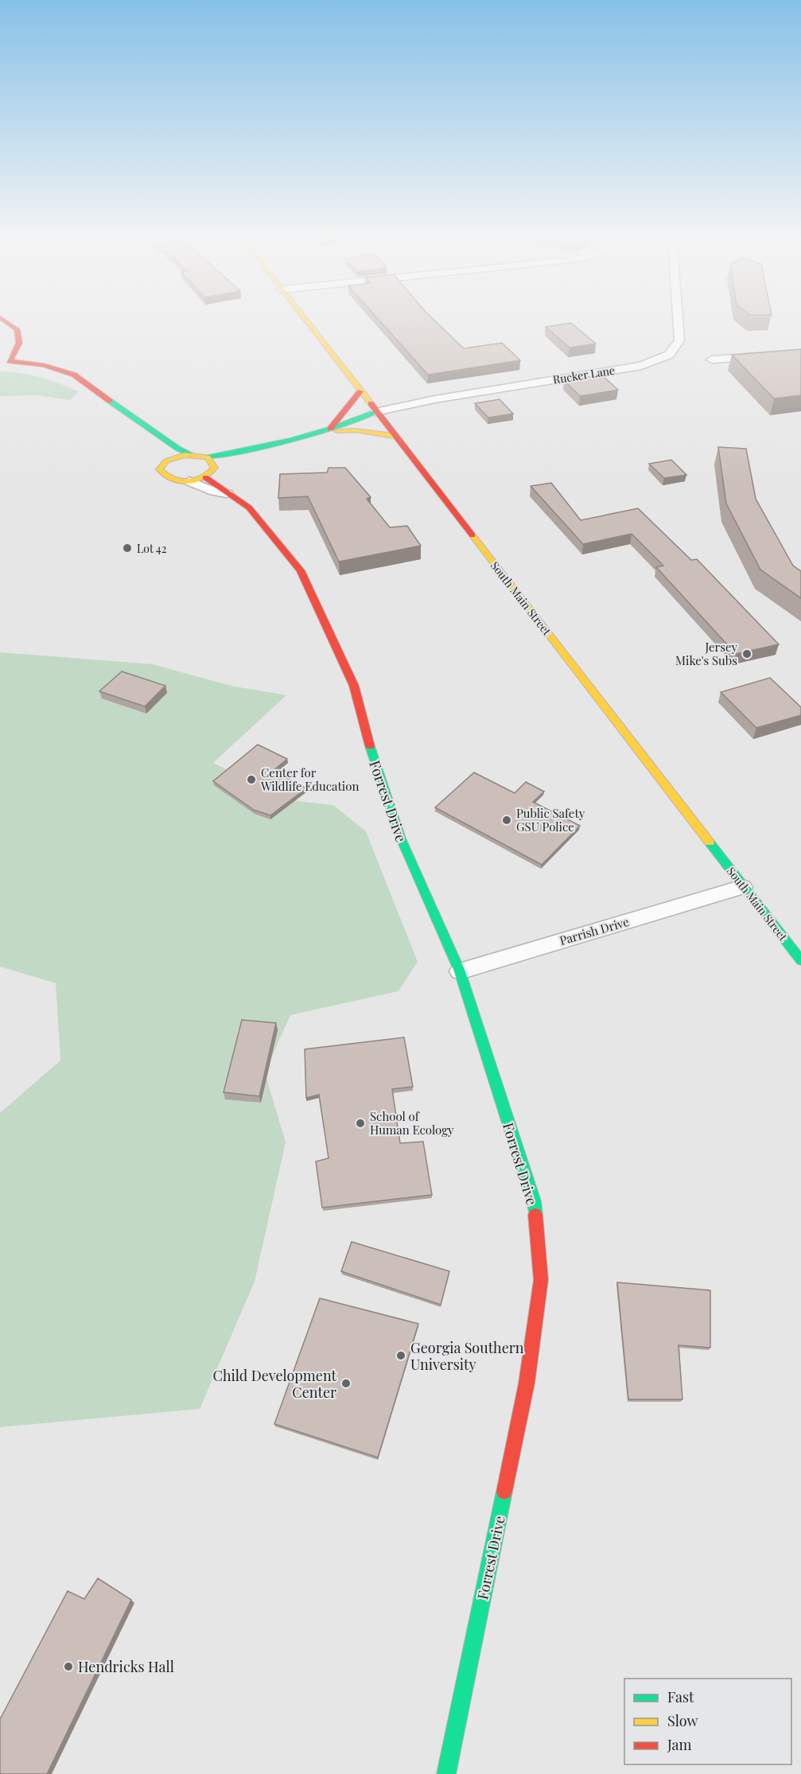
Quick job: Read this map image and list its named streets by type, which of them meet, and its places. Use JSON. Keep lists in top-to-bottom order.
{
  "streets": {
    "street": [
      "Rucker Lane",
      "South Main Street",
      "Forrest Drive",
      "Parrish Drive"
    ]
  },
  "crossings": [
    ["Rucker Lane", "South Main Street"],
    ["South Main Street", "Parrish Drive"],
    ["Forrest Drive", "Parrish Drive"]
  ],
  "places": [
    "Lot 42",
    "Jersey Mike's Subs",
    "Center for Wildlife Education",
    "Public Safety GSU Police",
    "School of Human Ecology",
    "Georgia Southern University",
    "Child Development Center",
    "Hendricks Hall"
  ],
  "legend": ["Fast", "Slow", "Jam"]
}
